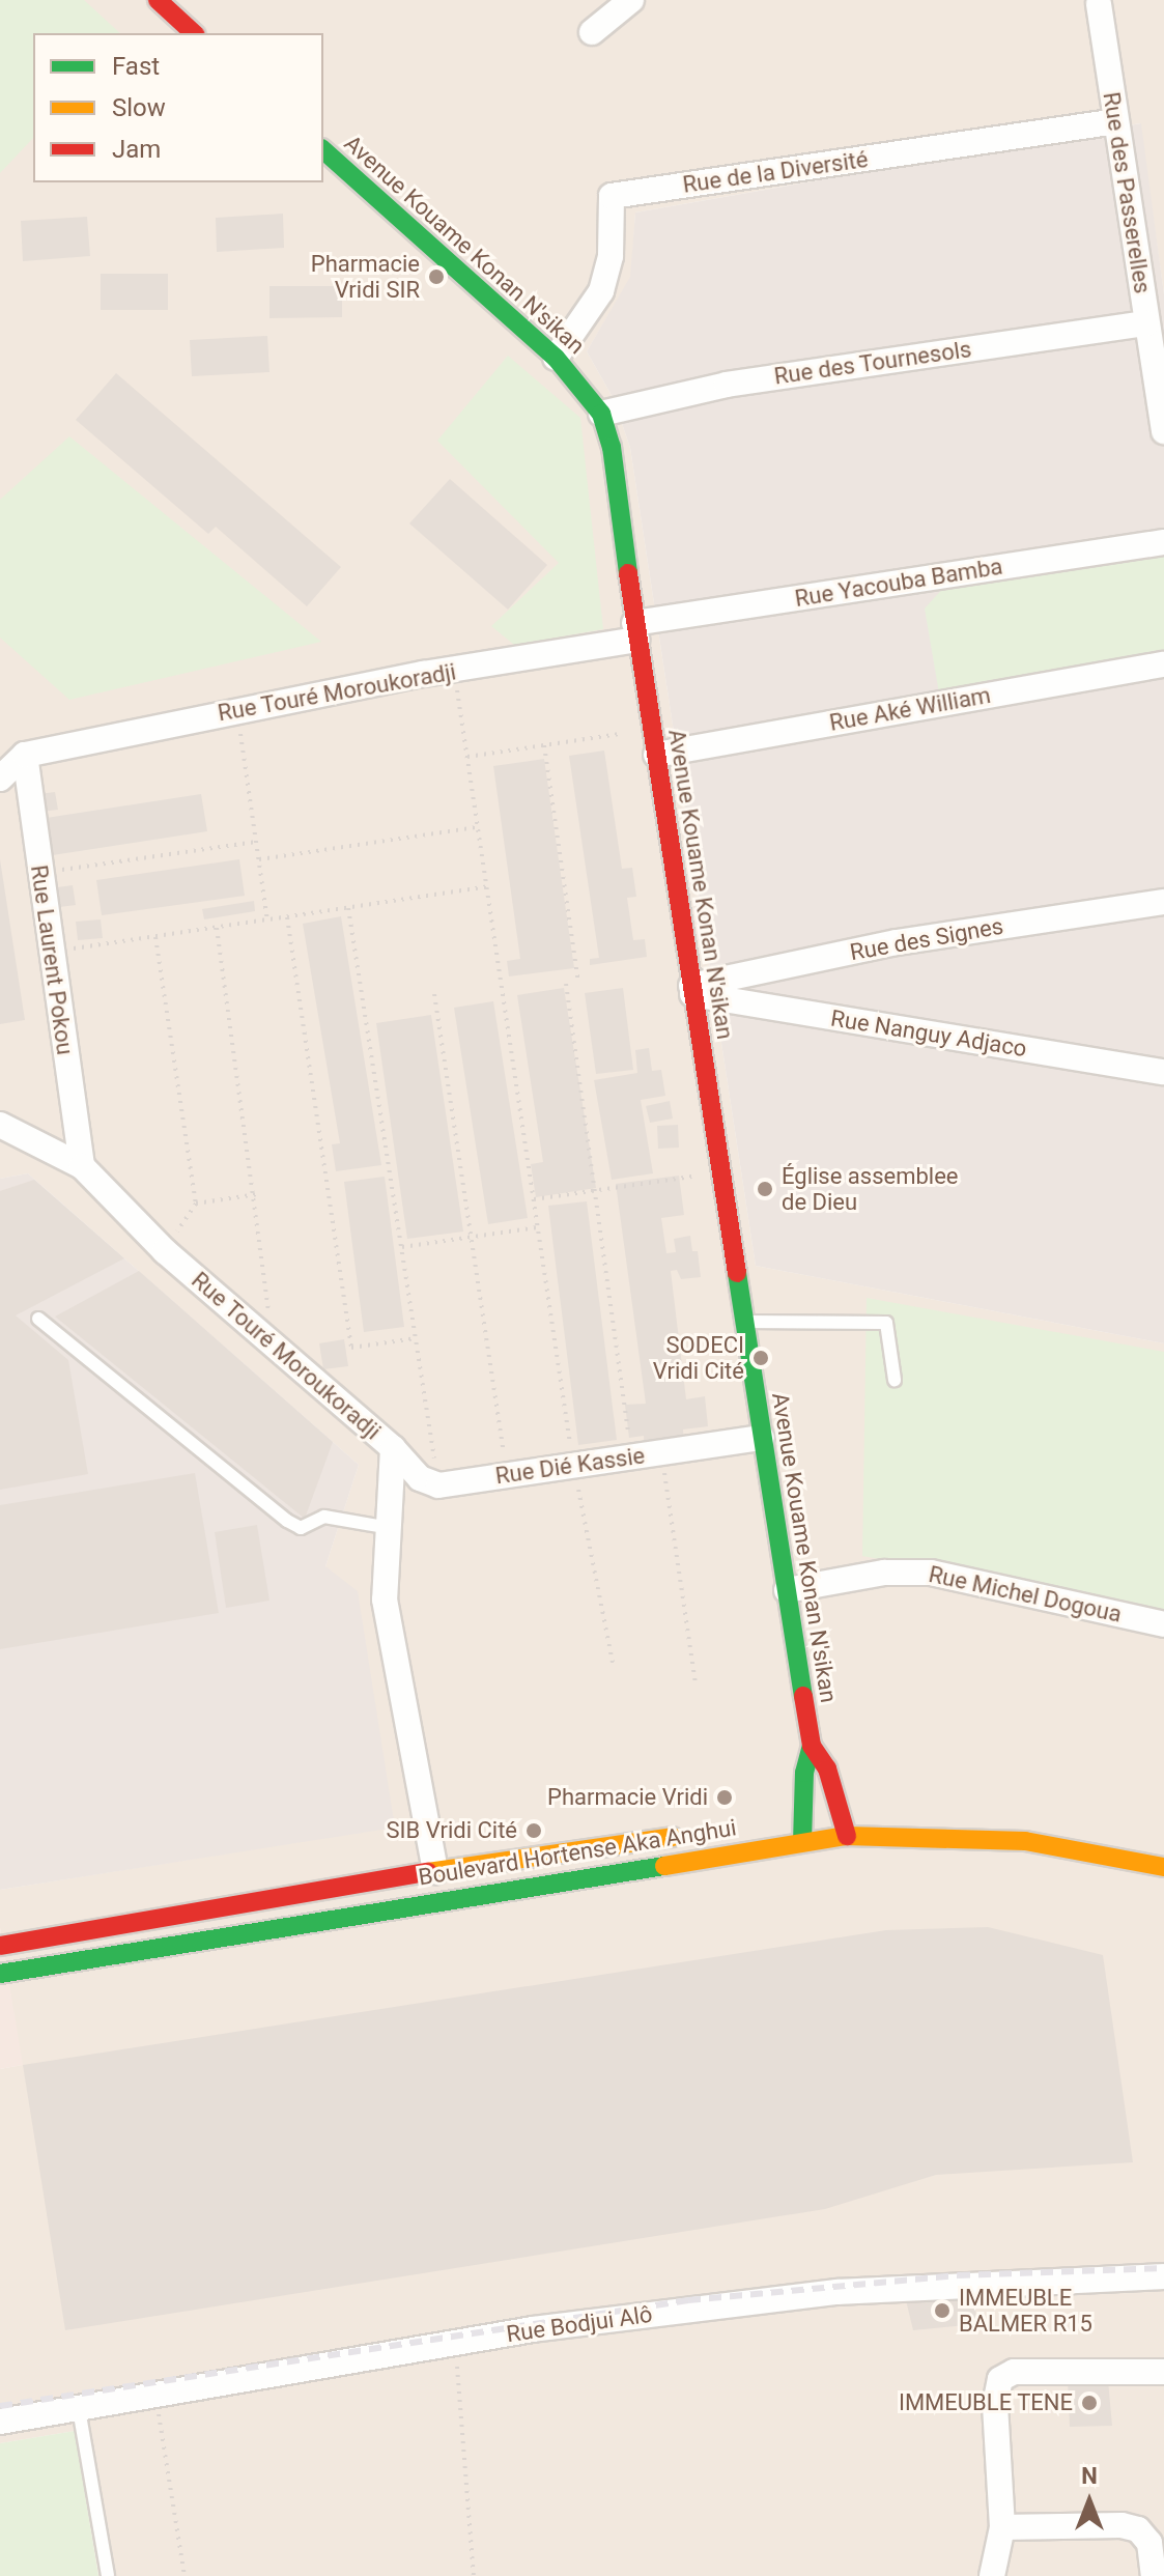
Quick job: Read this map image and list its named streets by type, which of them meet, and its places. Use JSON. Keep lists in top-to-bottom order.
{
  "streets": {
    "street": [
      "Rue de la Diversité",
      "Rue des Passerelles",
      "Avenue Kouame Konan N'sikan",
      "Rue des Tournesols",
      "Rue Yacouba Bamba",
      "Rue Touré Moroukoradji",
      "Rue Aké William",
      "Rue des Signes",
      "Rue Laurent Pokou",
      "Rue Nanguy Adjaco",
      "Rue Dié Kassie",
      "Rue Michel Dogoua",
      "Boulevard Hortense Aka Anghui",
      "Rue Bodjui Alô"
    ]
  },
  "crossings": [
    ["Rue de la Diversité", "Rue des Passerelles"],
    ["Rue de la Diversité", "Avenue Kouame Konan N'sikan"],
    ["Rue des Passerelles", "Rue des Tournesols"],
    ["Avenue Kouame Konan N'sikan", "Rue des Tournesols"],
    ["Avenue Kouame Konan N'sikan", "Rue Yacouba Bamba"],
    ["Avenue Kouame Konan N'sikan", "Rue Touré Moroukoradji"],
    ["Avenue Kouame Konan N'sikan", "Rue Aké William"],
    ["Avenue Kouame Konan N'sikan", "Rue des Signes"],
    ["Avenue Kouame Konan N'sikan", "Rue Nanguy Adjaco"],
    ["Avenue Kouame Konan N'sikan", "Rue Dié Kassie"],
    ["Avenue Kouame Konan N'sikan", "Rue Michel Dogoua"],
    ["Avenue Kouame Konan N'sikan", "Boulevard Hortense Aka Anghui"],
    ["Rue Yacouba Bamba", "Rue Touré Moroukoradji"],
    ["Rue Touré Moroukoradji", "Rue Laurent Pokou"],
    ["Rue Touré Moroukoradji", "Boulevard Hortense Aka Anghui"],
    ["Rue des Signes", "Rue Nanguy Adjaco"]
  ],
  "places": [
    "Pharmacie Vridi SIR",
    "Église assemblee de Dieu",
    "SODECI Vridi Cité",
    "Pharmacie Vridi",
    "SIB Vridi Cité",
    "IMMEUBLE BALMER R15",
    "IMMEUBLE TENE"
  ],
  "legend": ["Fast", "Slow", "Jam"],
  "north": "top"
}
